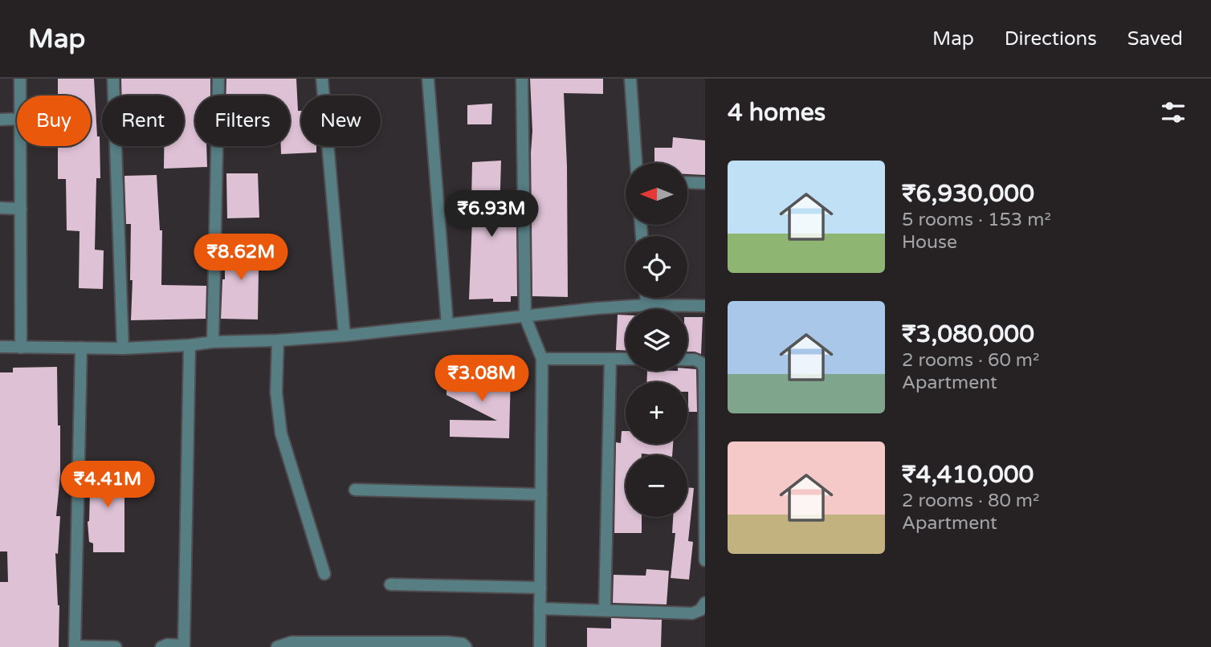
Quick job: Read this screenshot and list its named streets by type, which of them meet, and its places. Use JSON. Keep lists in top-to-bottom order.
{
  "north": "left",
  "page": {
    "header": "Map",
    "nav": ["Map", "Directions", "Saved"],
    "heading": "4 homes",
    "chip": [
      "Buy",
      "Rent",
      "Filters",
      "New"
    ],
    "list": [
      {
        "name": "₹6,930,000",
        "note": "5 rooms · 153 m² · House"
      },
      {
        "name": "₹3,080,000",
        "note": "2 rooms · 60 m² · Apartment"
      },
      {
        "name": "₹4,410,000",
        "note": "2 rooms · 80 m² · Apartment"
      }
    ],
    "map_buttons": ["+", "−"],
    "price": [
      "₹6.93M",
      "₹8.62M",
      "₹3.08M",
      "₹4.41M"
    ]
  }
}
